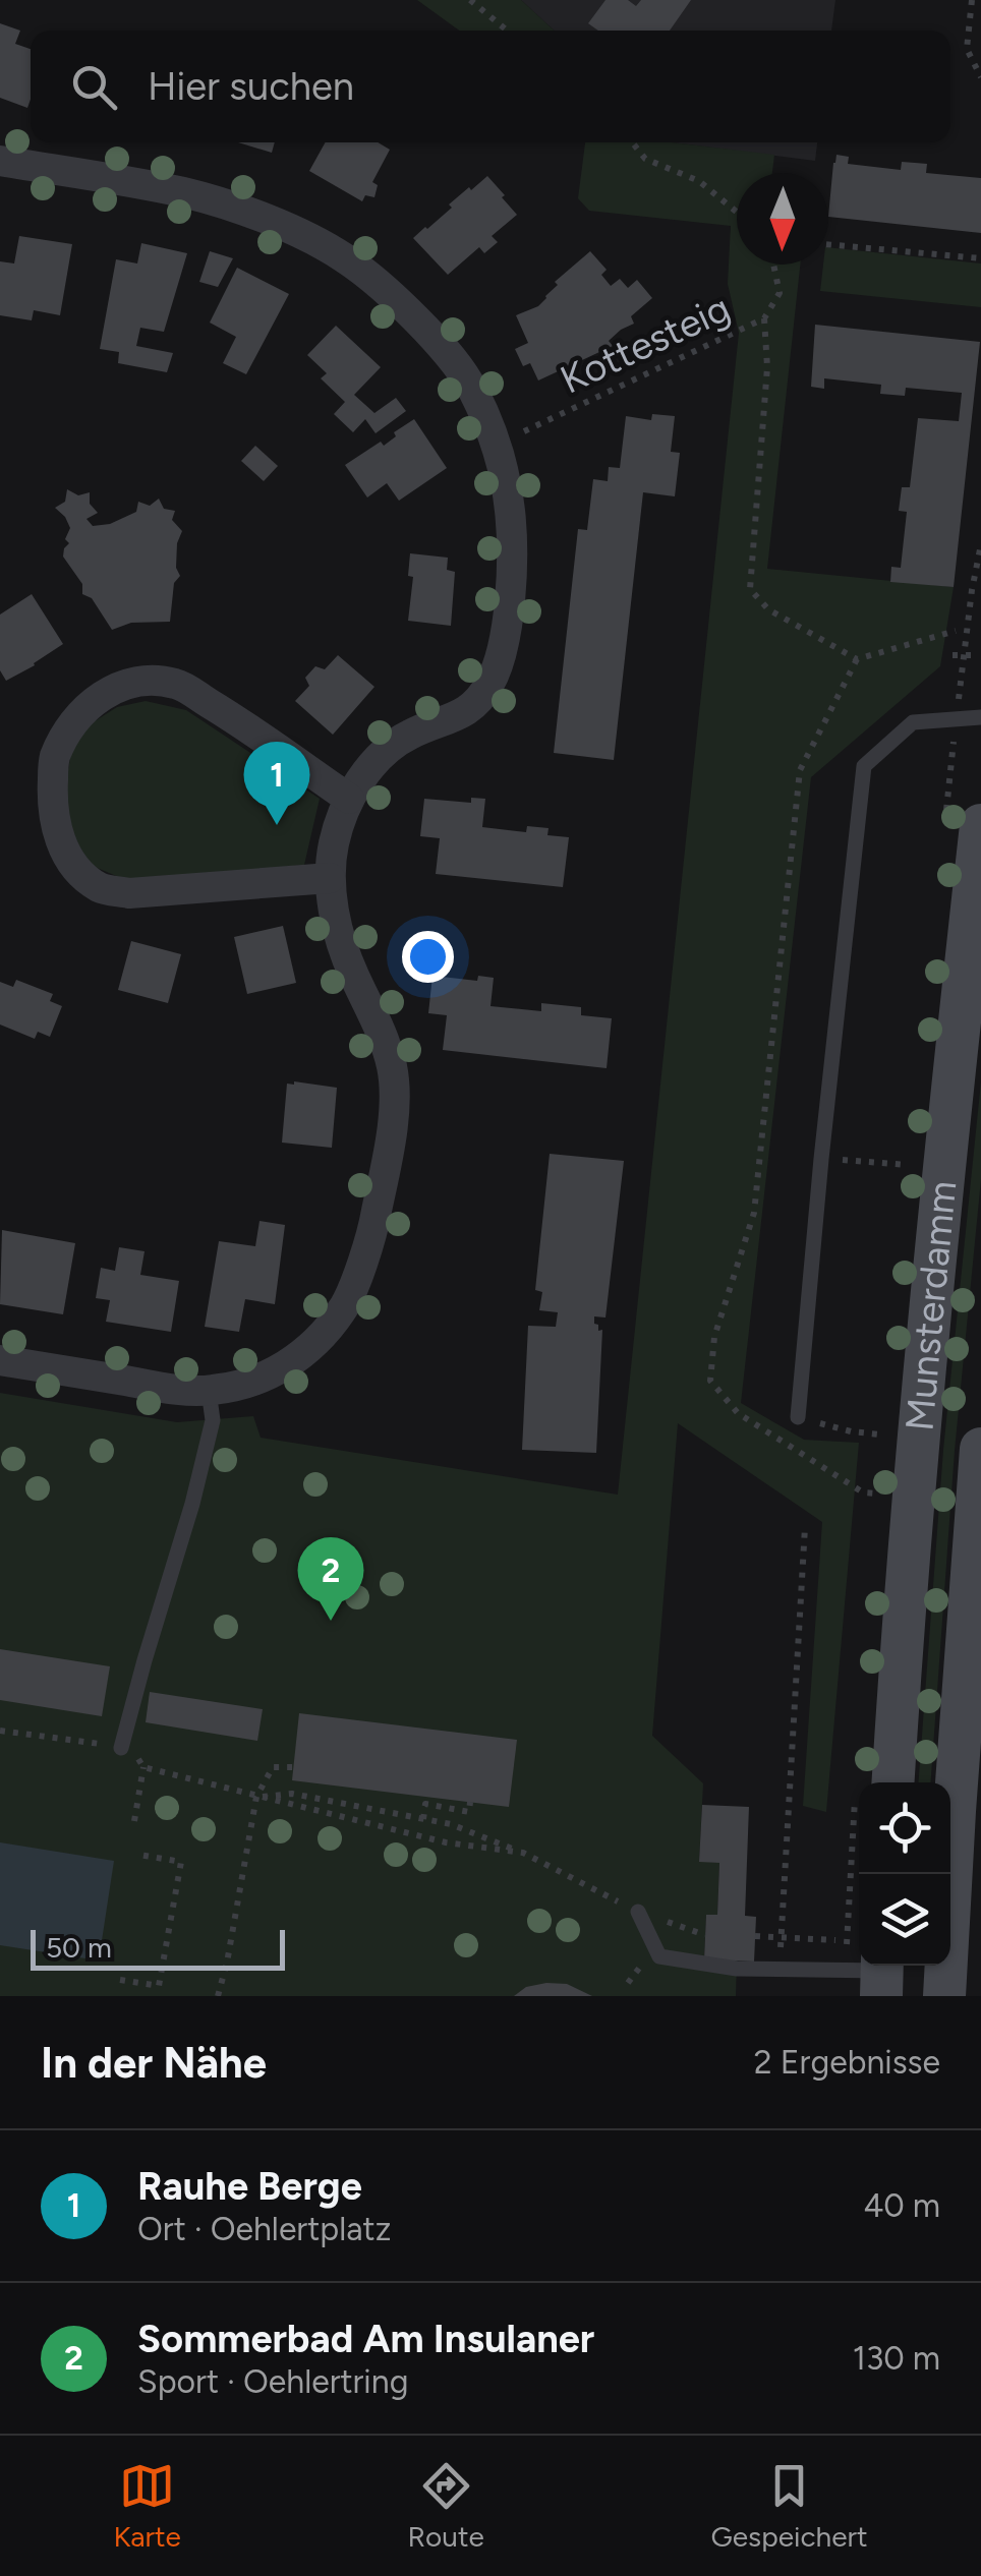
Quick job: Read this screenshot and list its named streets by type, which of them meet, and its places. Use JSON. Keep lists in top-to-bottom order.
{
  "streets": {
    "main road": ["Munsterdamm"],
    "path": ["Kottesteig"]
  },
  "scale_bar": "50 m",
  "north": "bottom",
  "page": {
    "search": "Hier suchen",
    "pins": ["1", "2"],
    "scale": "50 m",
    "heading": ["In der Nähe", "2 Ergebnisse"],
    "list": [
      {
        "mark": "1",
        "name": "Rauhe Berge",
        "note": "Ort · Oehlertplatz",
        "value": "40 m"
      },
      {
        "mark": "2",
        "name": "Sommerbad Am Insulaner",
        "note": "Sport · Oehlertring",
        "value": "130 m"
      }
    ],
    "nav": ["Karte", "Route", "Gespeichert"]
  }
}
